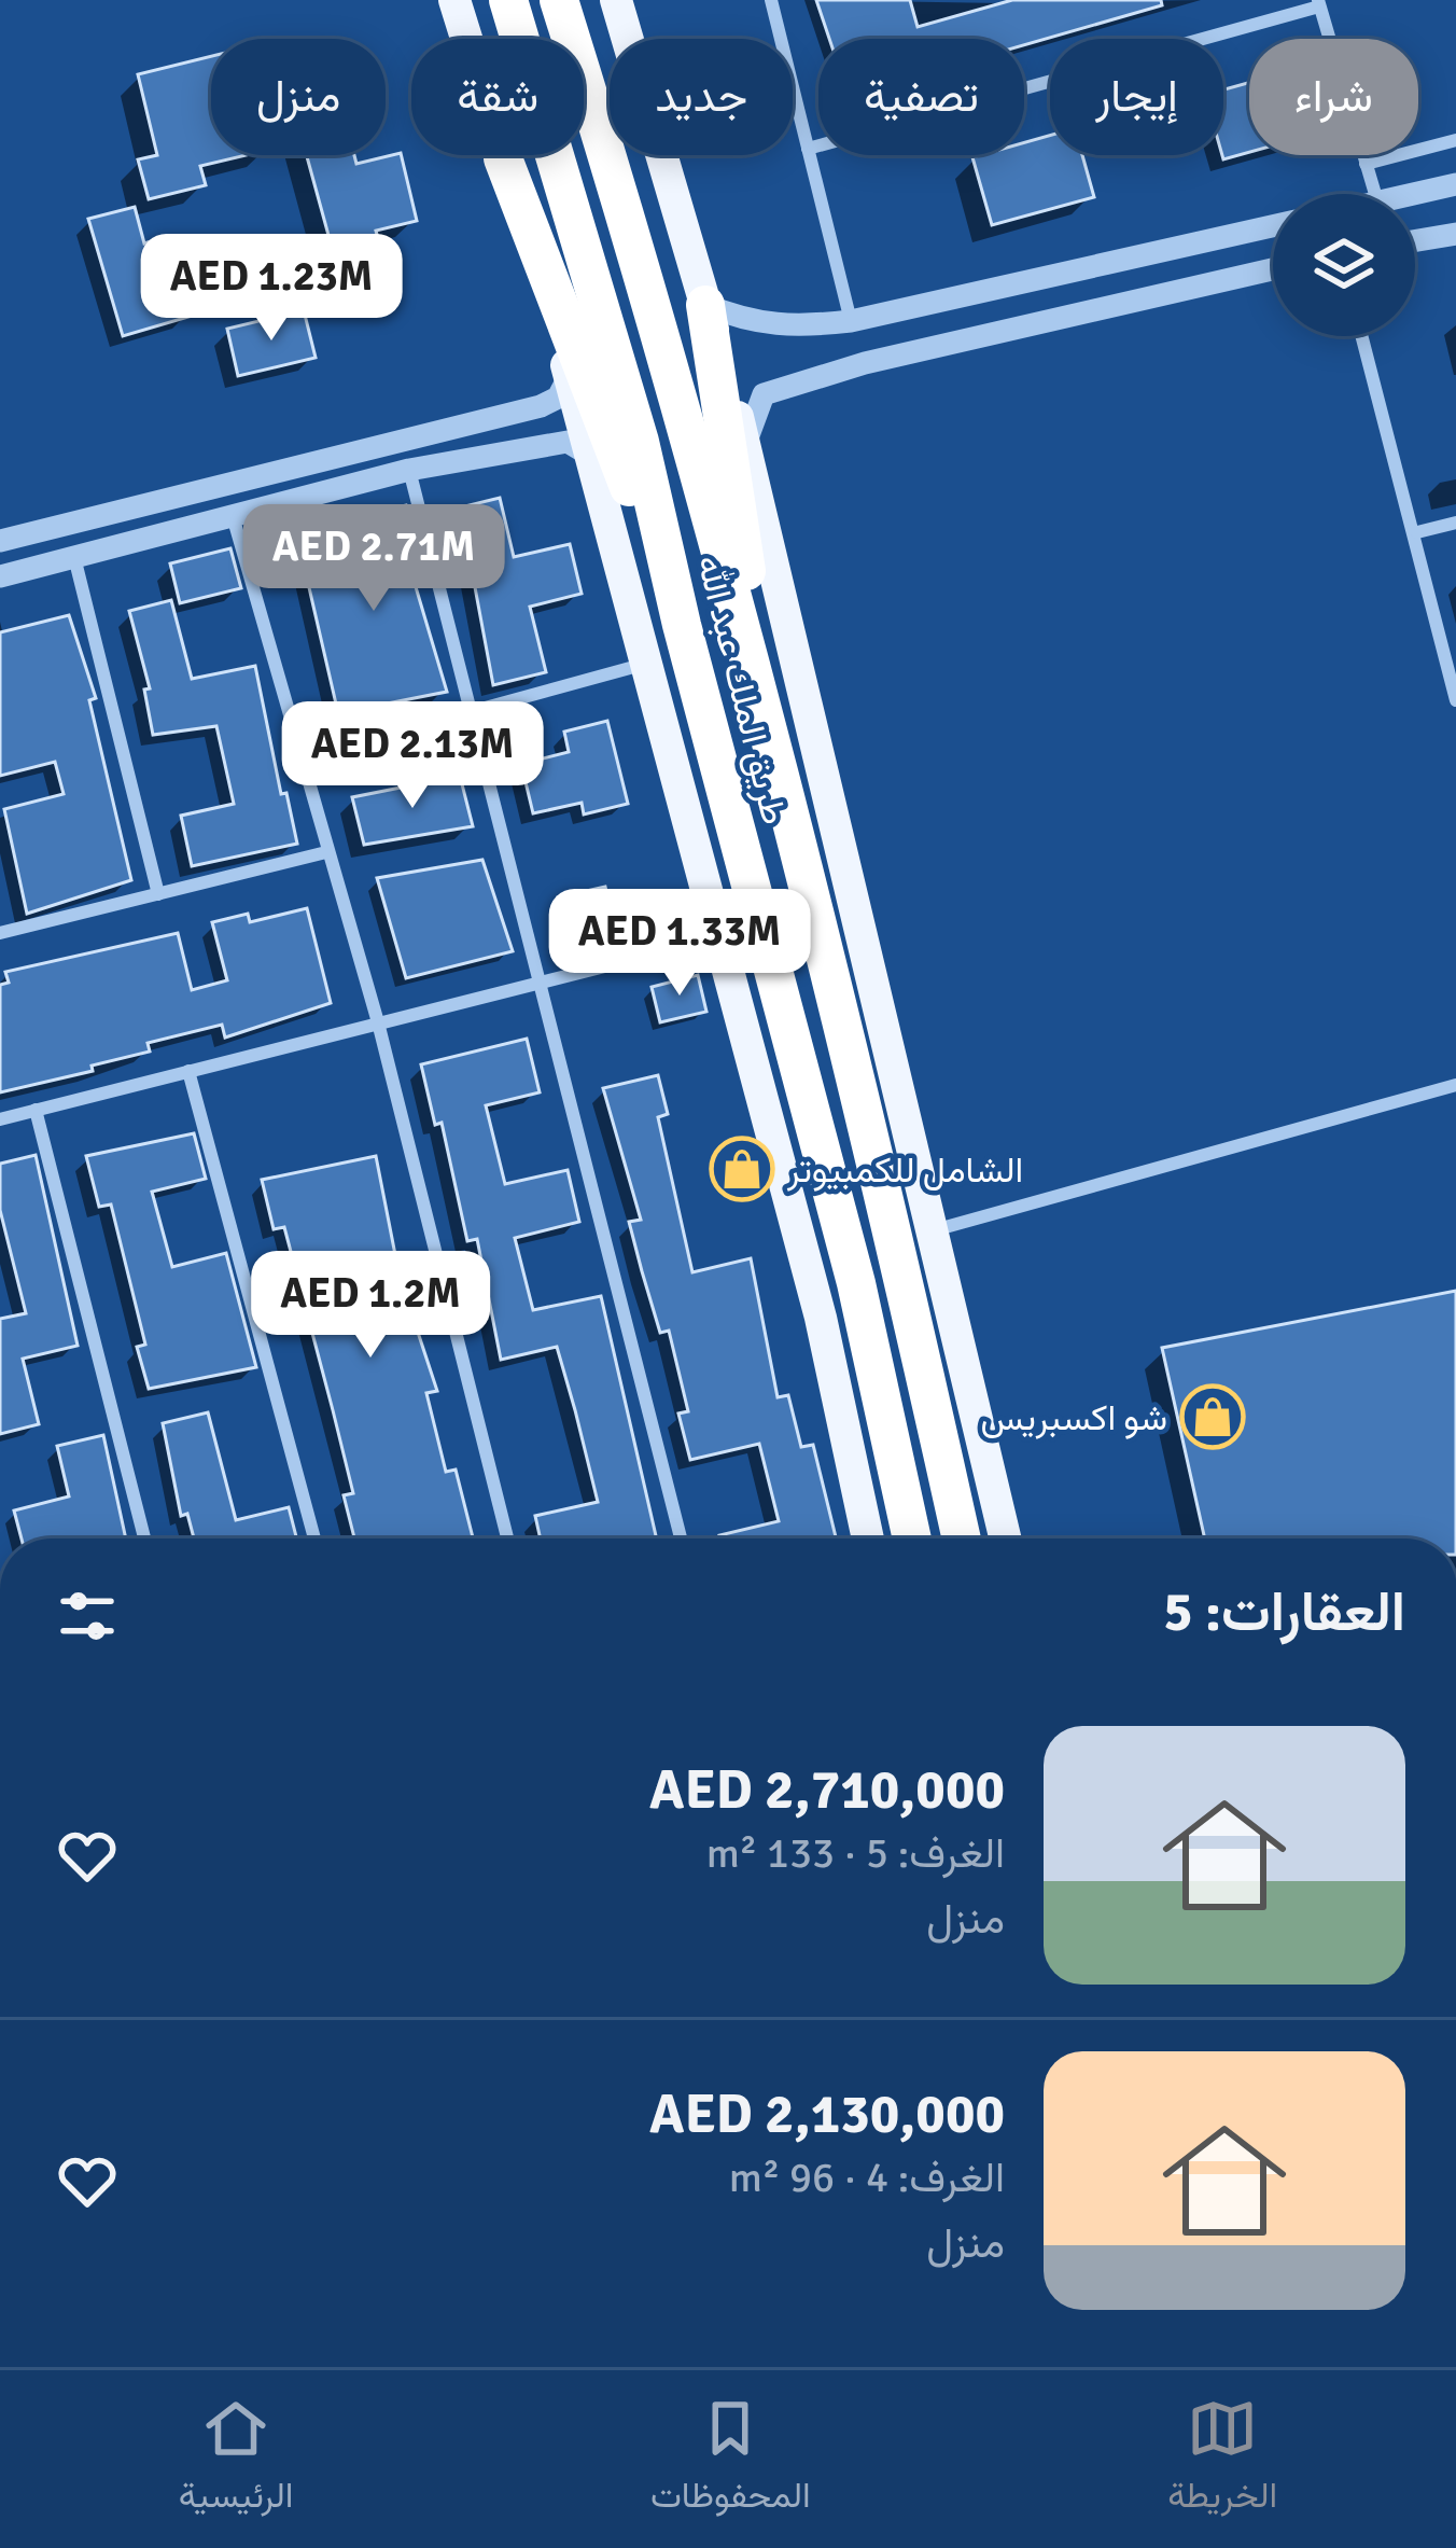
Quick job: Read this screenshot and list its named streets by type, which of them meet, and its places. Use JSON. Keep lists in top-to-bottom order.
{
  "streets": {
    "highway": ["طريق الملك عبد الله"]
  },
  "places": {
    "shop": ["الشامل للكمبيوتر", "شو اكسبريس"]
  },
  "page": {
    "chip": [
      "شراء",
      "إيجار",
      "تصفية",
      "جديد",
      "شقة",
      "منزل"
    ],
    "price": [
      "AED 1.23M",
      "AED 2.71M",
      "AED 2.13M",
      "AED 1.33M",
      "AED 1.2M"
    ],
    "heading": "العقارات: 5",
    "list": [
      {
        "name": "AED 2,710,000",
        "note": "الغرف: 5 · 133 m² · منزل"
      },
      {
        "name": "AED 2,130,000",
        "note": "الغرف: 4 · 96 m² · منزل"
      }
    ],
    "tabs": ["الخريطة", "المحفوظات", "الرئيسية"]
  }
}
